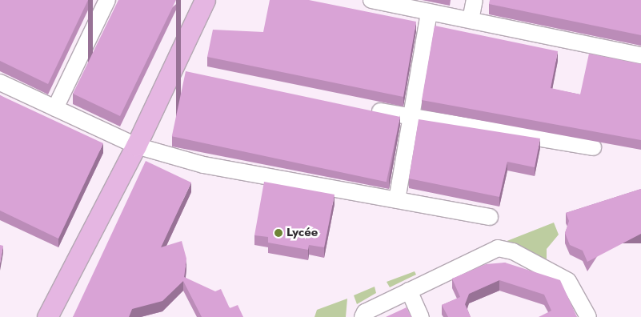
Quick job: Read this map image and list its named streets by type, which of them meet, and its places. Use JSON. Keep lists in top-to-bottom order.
{
  "places": ["Lycée"]
}
